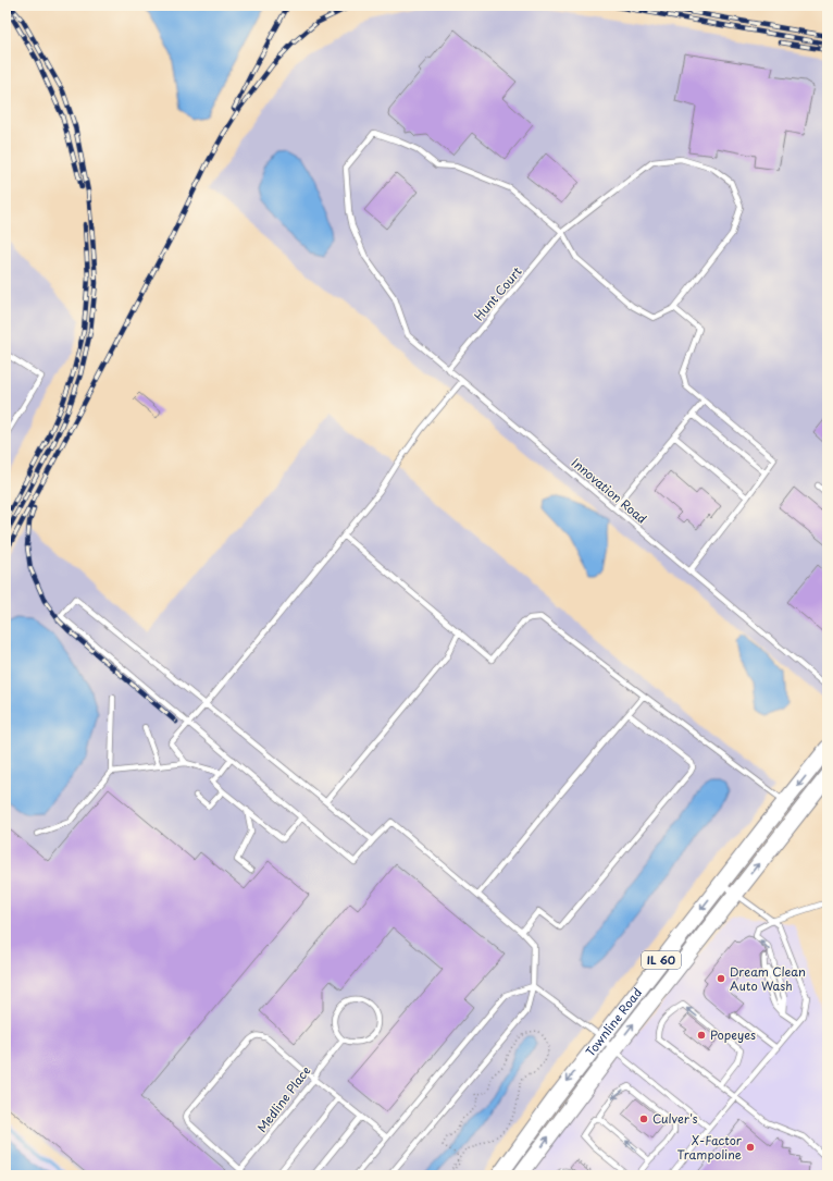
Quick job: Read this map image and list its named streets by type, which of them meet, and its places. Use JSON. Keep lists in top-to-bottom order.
{
  "streets": {
    "main road": ["IL 60", "Townline Road"],
    "lane": ["Hunt Court", "Innovation Road", "Medline Place"]
  },
  "crossings": [
    ["Hunt Court", "Innovation Road"]
  ],
  "places": [
    "Dream Clean Auto Wash",
    "Popeyes",
    "Culver's",
    "X-Factor Trampoline"
  ]
}
